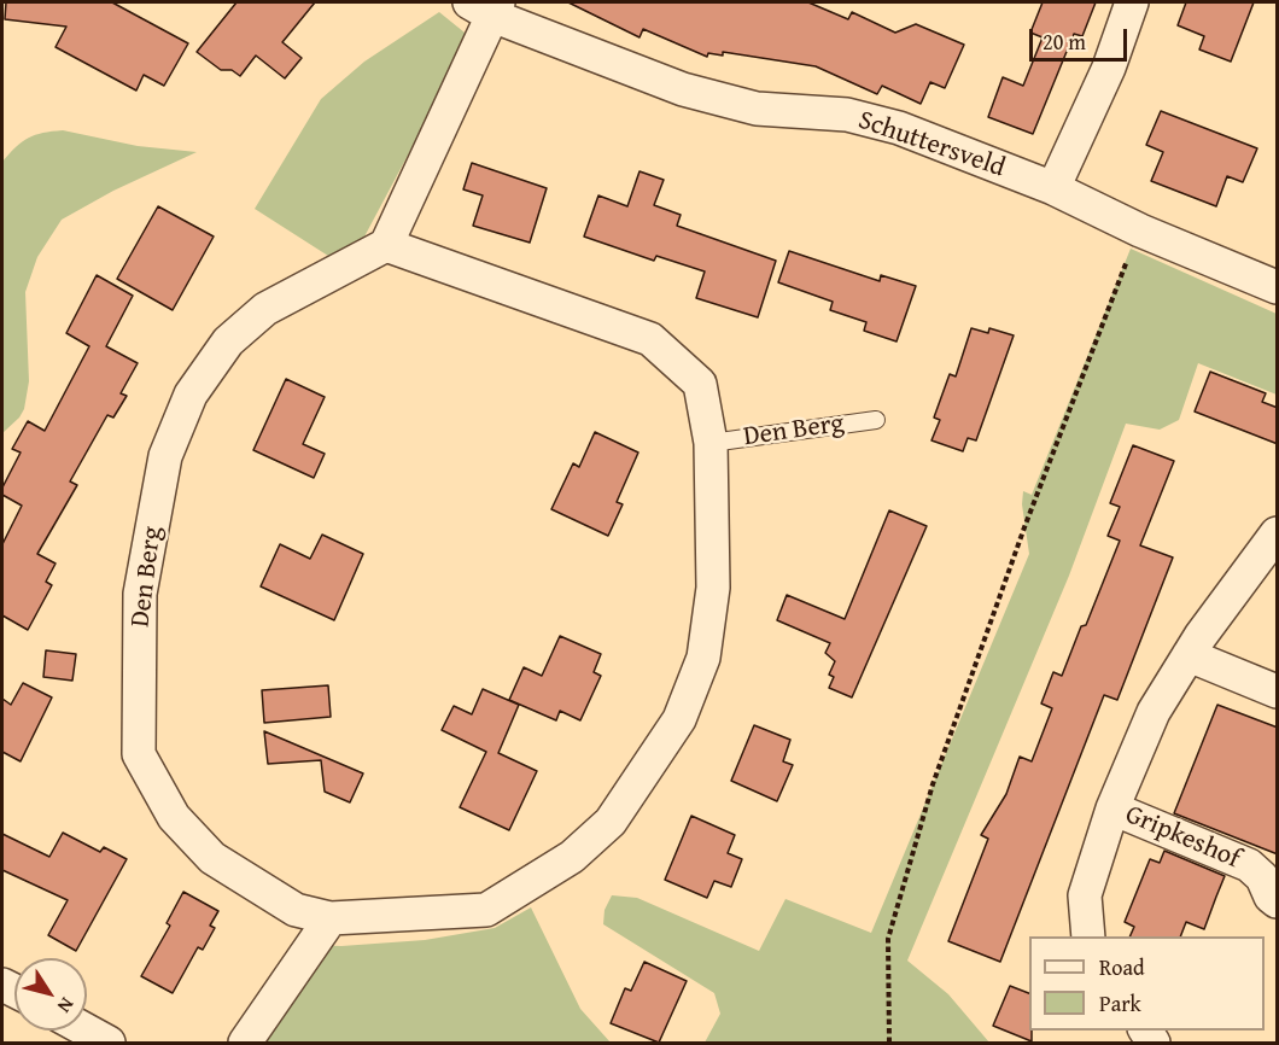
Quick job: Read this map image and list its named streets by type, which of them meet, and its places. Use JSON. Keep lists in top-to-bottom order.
{
  "streets": {
    "street": ["Schuttersveld", "Den Berg", "Gripkeshof"]
  },
  "legend": ["Road", "Park"],
  "scale_bar": "20 m",
  "north": "bottom right"
}
